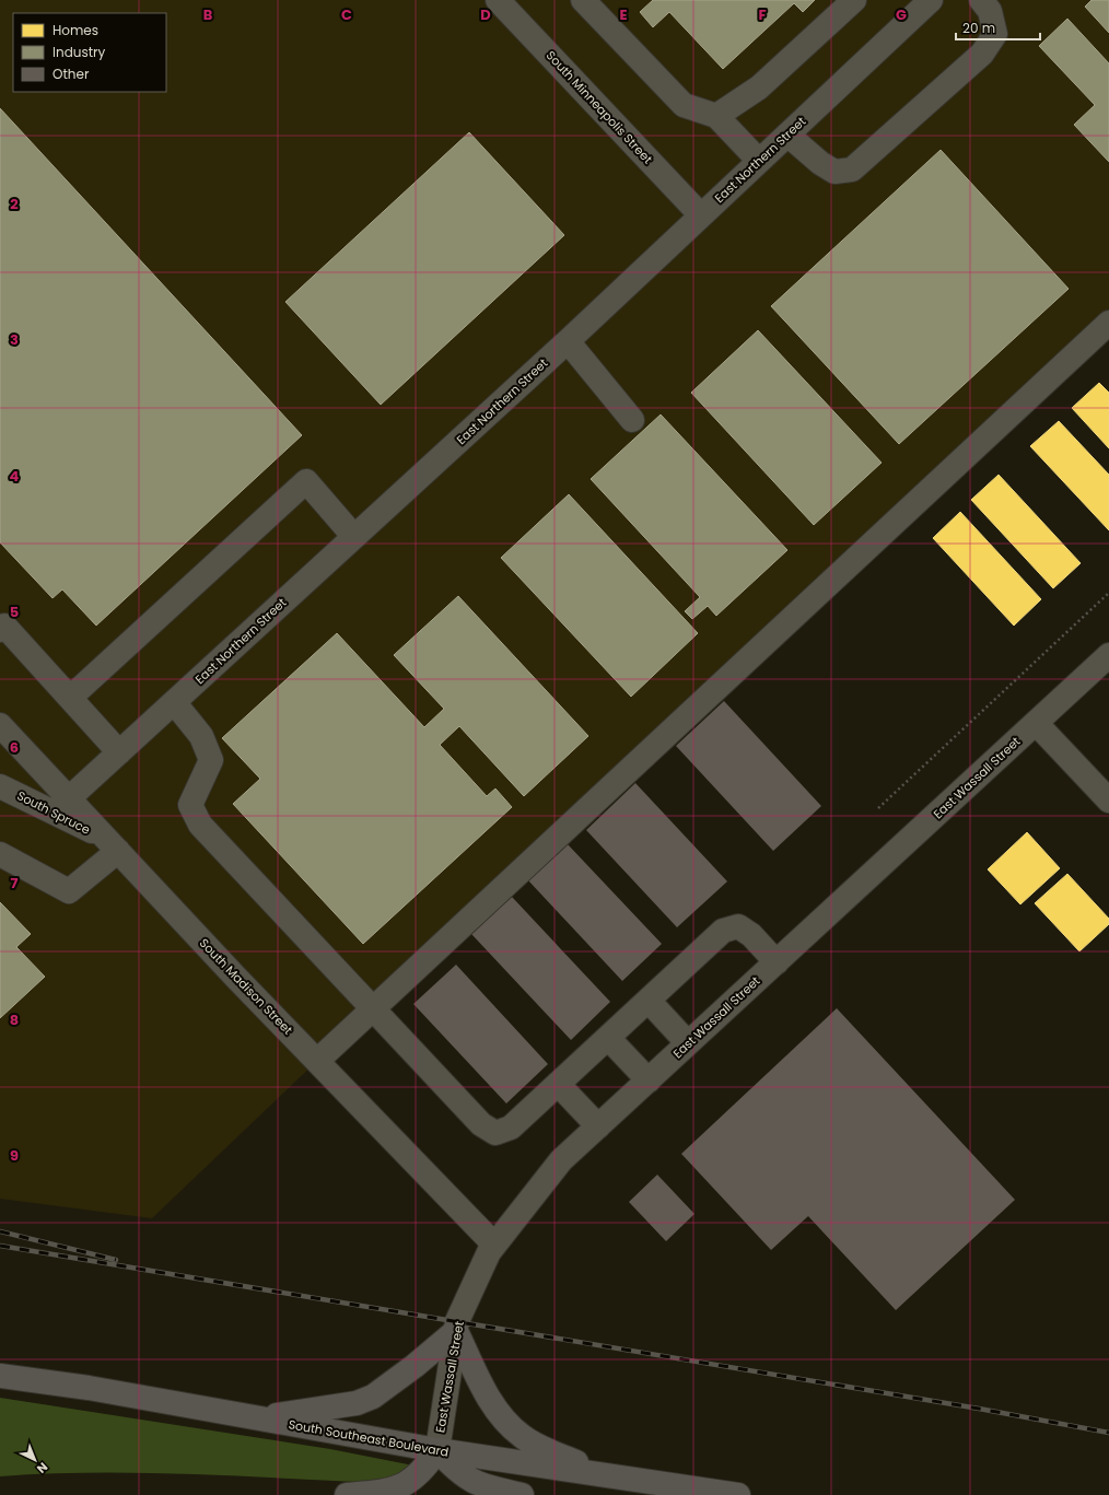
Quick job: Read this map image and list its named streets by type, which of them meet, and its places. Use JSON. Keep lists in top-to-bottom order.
{
  "streets": {
    "main road": ["South Southeast Boulevard"],
    "street": [
      "South Minneapolis Street",
      "East Northern Street",
      "East Wassall Street",
      "South Spruce",
      "South Madison Street"
    ]
  },
  "crossings": [
    ["South Minneapolis Street", "East Northern Street"],
    ["East Northern Street", "South Madison Street"],
    ["East Wassall Street", "South Madison Street"],
    ["East Wassall Street", "South Southeast Boulevard"],
    ["South Spruce", "South Madison Street"]
  ],
  "legend": ["Homes", "Industry", "Other"],
  "scale_bar": "20 m",
  "north": "bottom right",
  "grid": {
    "columns": [
      "B",
      "C",
      "D",
      "E",
      "F",
      "G"
    ],
    "rows": [
      "2",
      "3",
      "4",
      "5",
      "6",
      "7",
      "8",
      "9"
    ]
  }
}
